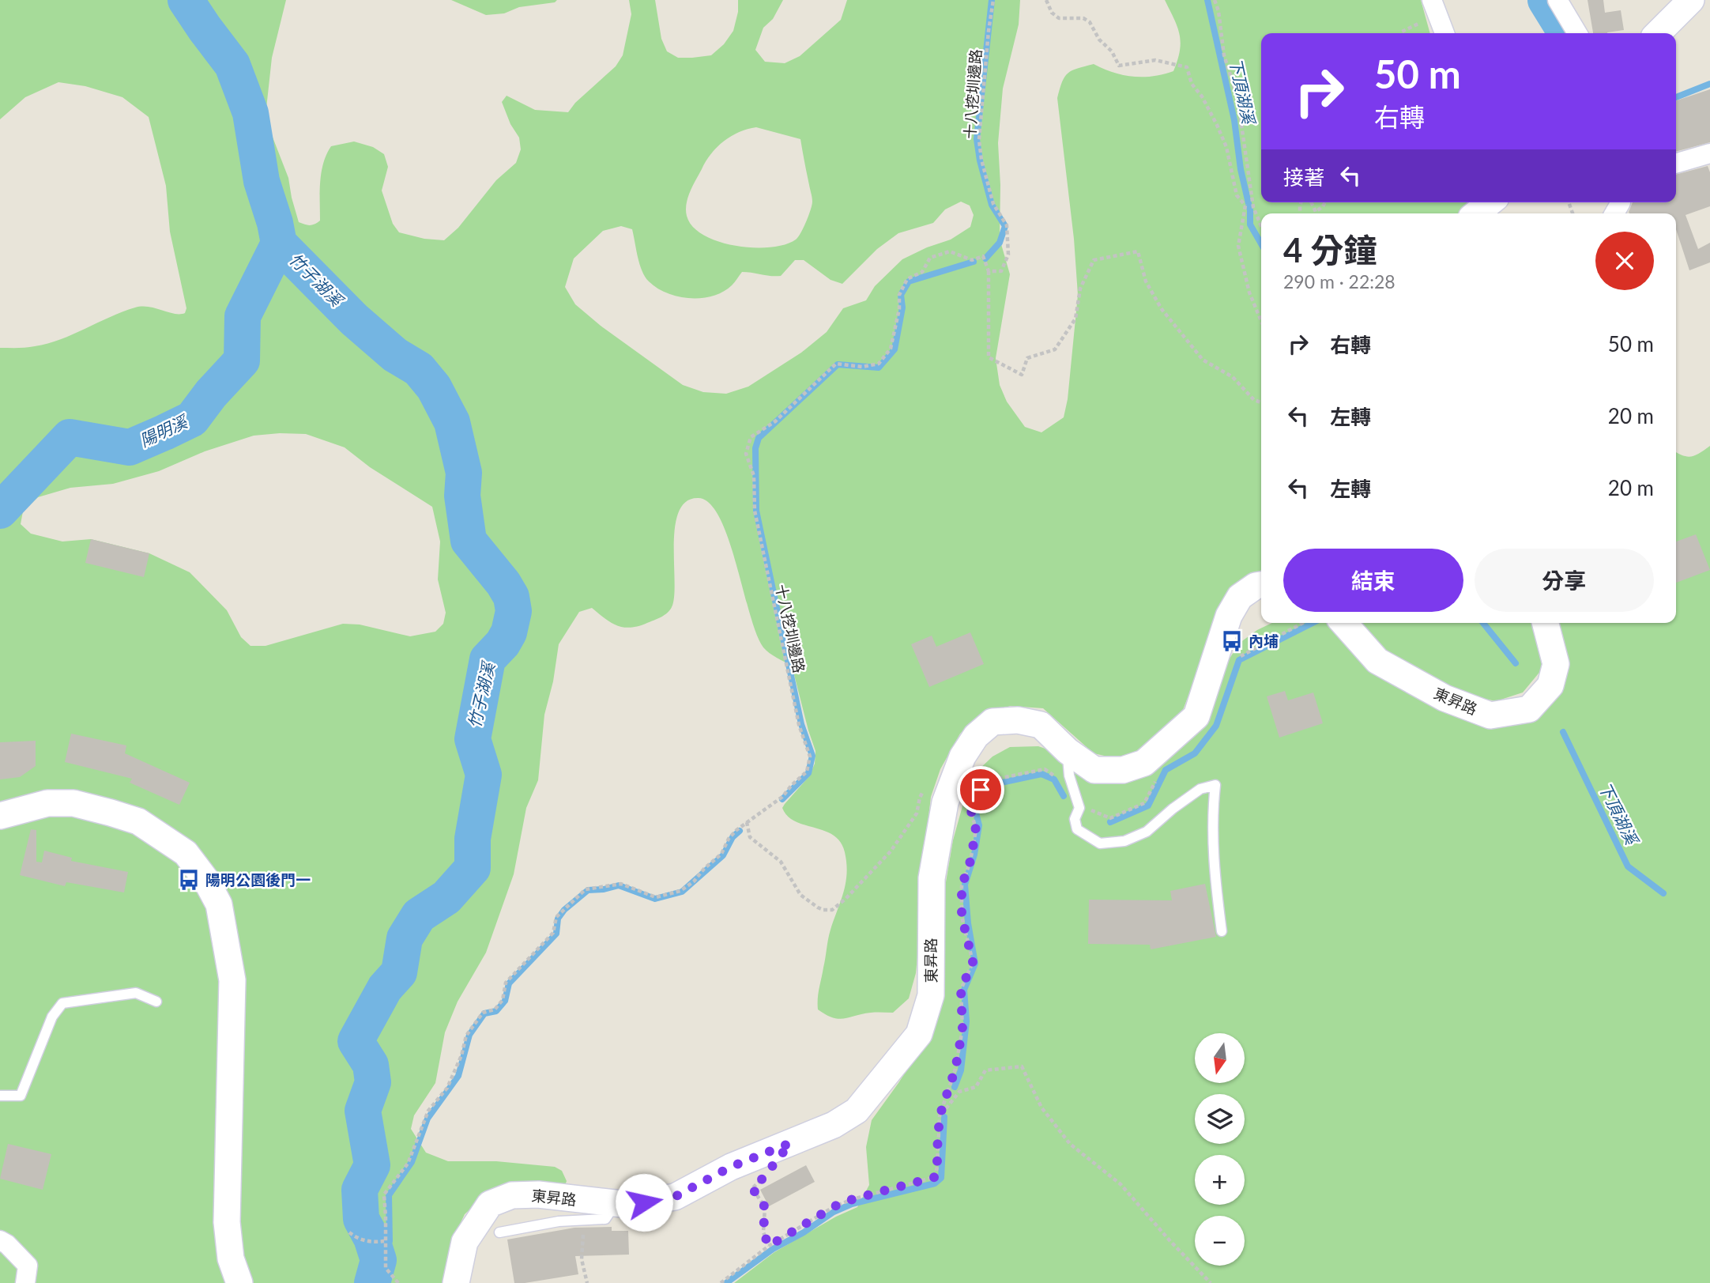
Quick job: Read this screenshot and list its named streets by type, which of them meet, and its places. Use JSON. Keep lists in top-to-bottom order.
{
  "streets": {
    "street": ["東昇路"],
    "path": ["十八挖圳邊路"]
  },
  "water": ["下頂湖溪", "竹子湖溪", "陽明溪"],
  "places": {
    "bus stop": ["內埔", "陽明公園後門一"]
  },
  "north": "bottom",
  "page": {
    "turn": ["50 m", "右轉"],
    "then": "接著",
    "heading": ["4 分鐘", "290 m · 22:28"],
    "list": [
      {
        "name": "右轉",
        "value": "50 m"
      },
      {
        "name": "左轉",
        "value": "20 m"
      },
      {
        "name": "左轉",
        "value": "20 m"
      }
    ],
    "buttons": ["結束", "分享"],
    "map_buttons": ["+", "−"]
  }
}
